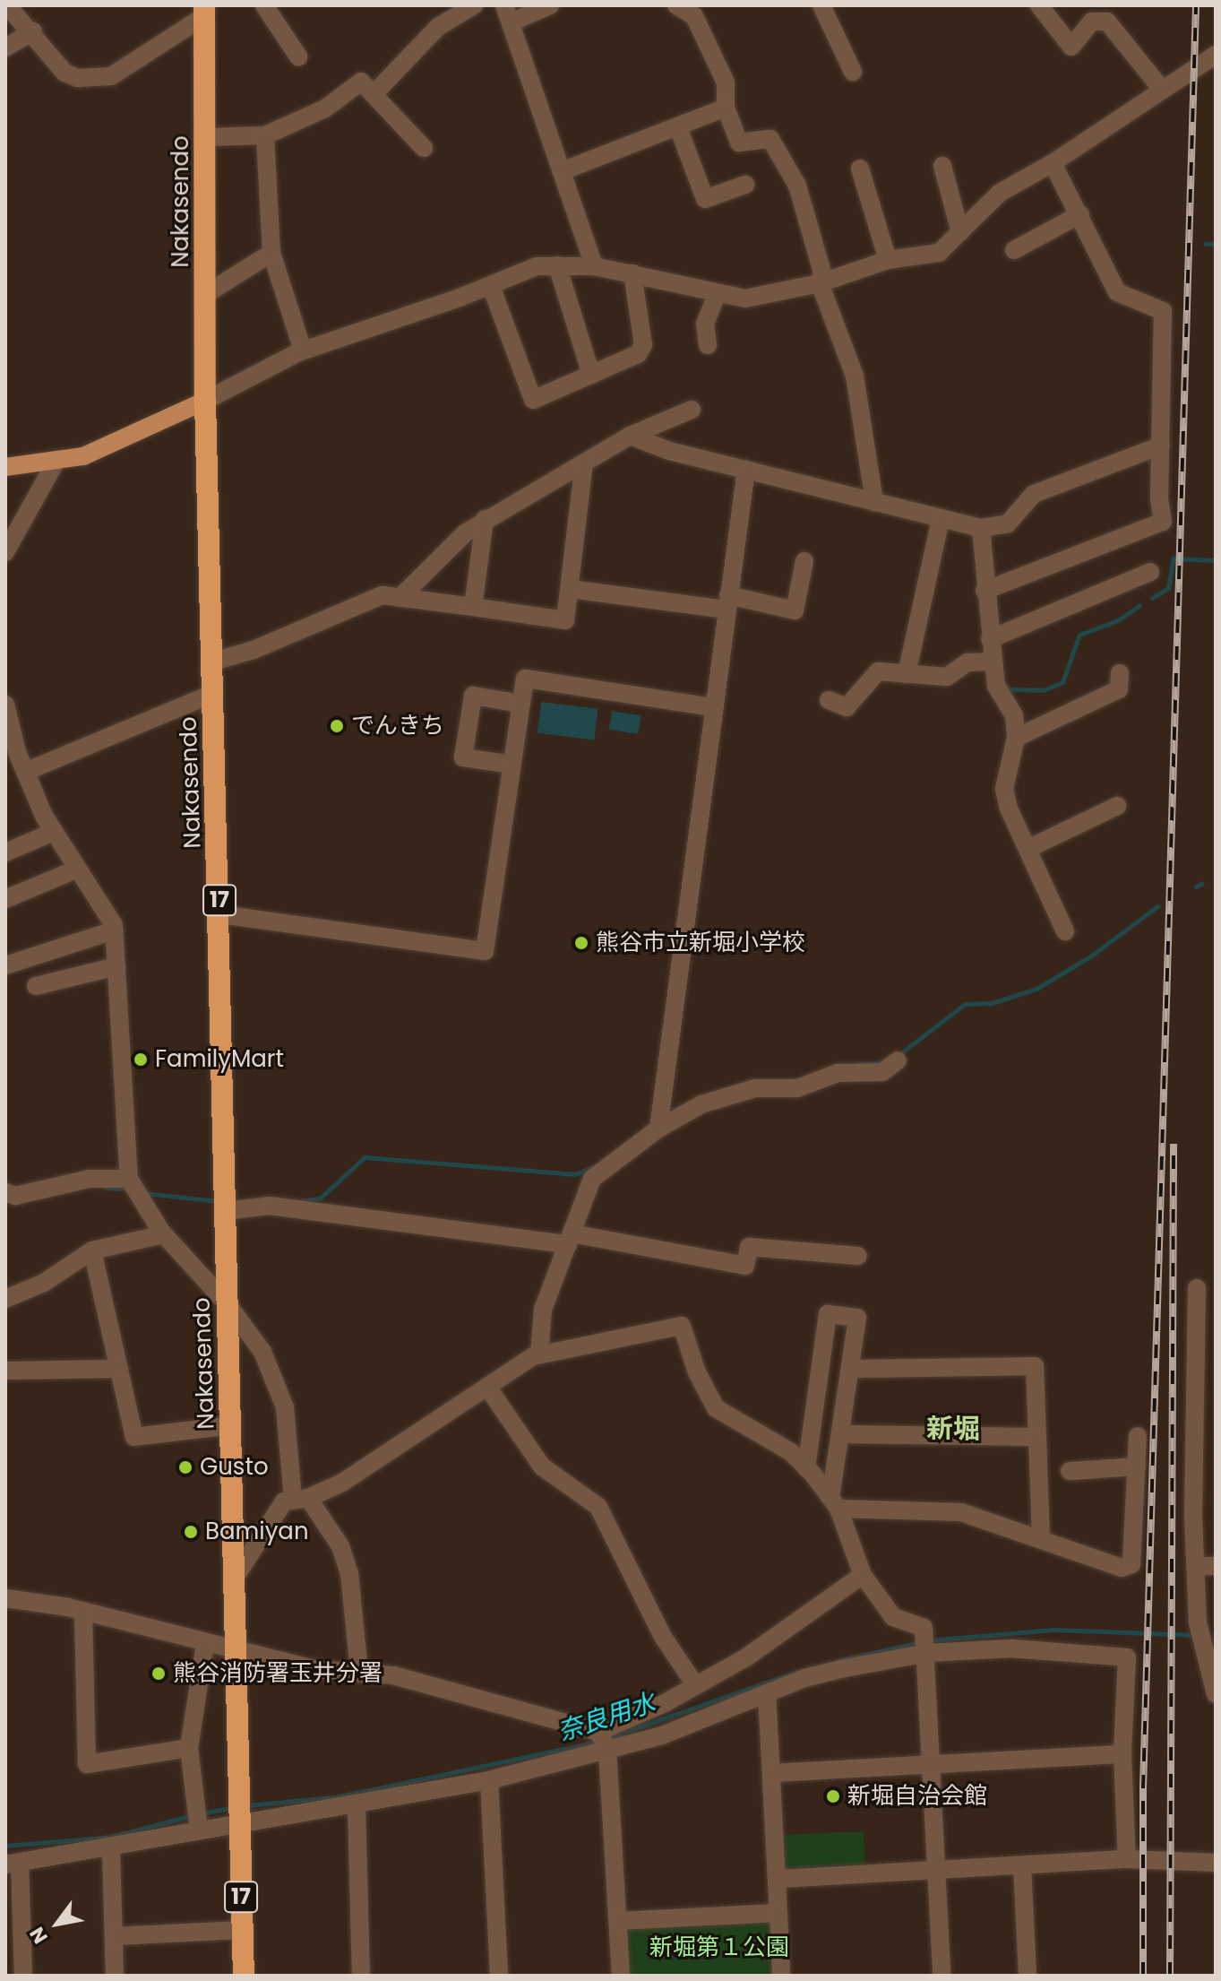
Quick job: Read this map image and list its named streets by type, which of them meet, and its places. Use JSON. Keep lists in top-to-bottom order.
{
  "streets": {
    "highway": ["Nakasendo", "17"]
  },
  "crossings": [
    ["Nakasendo", "17"]
  ],
  "districts": ["新堀"],
  "water": ["奈良用水"],
  "parks": ["新堀第１公園"],
  "places": [
    "でんきち",
    "熊谷市立新堀小学校",
    "FamilyMart",
    "Gusto",
    "Bamiyan",
    "熊谷消防署玉井分署",
    "新堀自治会館"
  ],
  "north": "bottom left"
}
